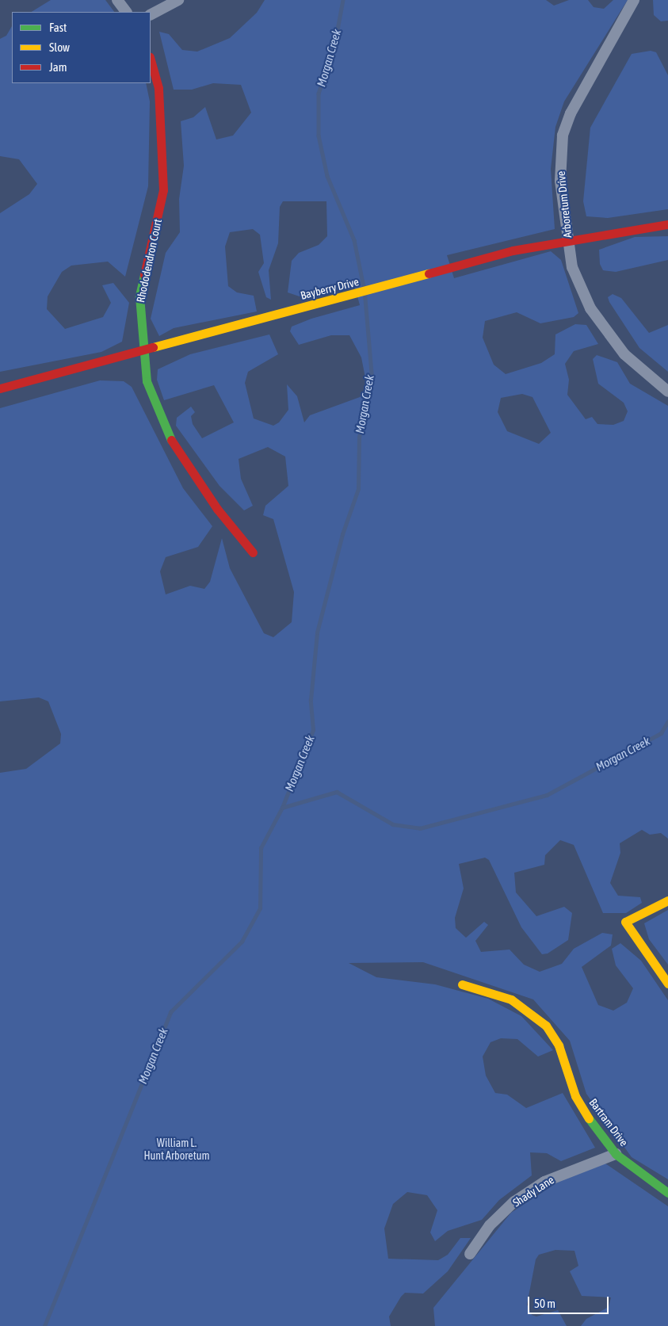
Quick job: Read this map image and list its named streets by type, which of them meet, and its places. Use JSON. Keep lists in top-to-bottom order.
{
  "streets": {
    "street": [
      "Arboretum Drive",
      "Rhododendron Court",
      "Bayberry Drive",
      "Bartram Drive",
      "Shady Lane"
    ]
  },
  "crossings": [
    ["Arboretum Drive", "Bayberry Drive"],
    ["Rhododendron Court", "Bayberry Drive"],
    ["Bartram Drive", "Shady Lane"]
  ],
  "water": ["Morgan Creek"],
  "parks": ["William L. Hunt Arboretum"],
  "legend": ["Fast", "Slow", "Jam"],
  "scale_bar": "50 m"
}
